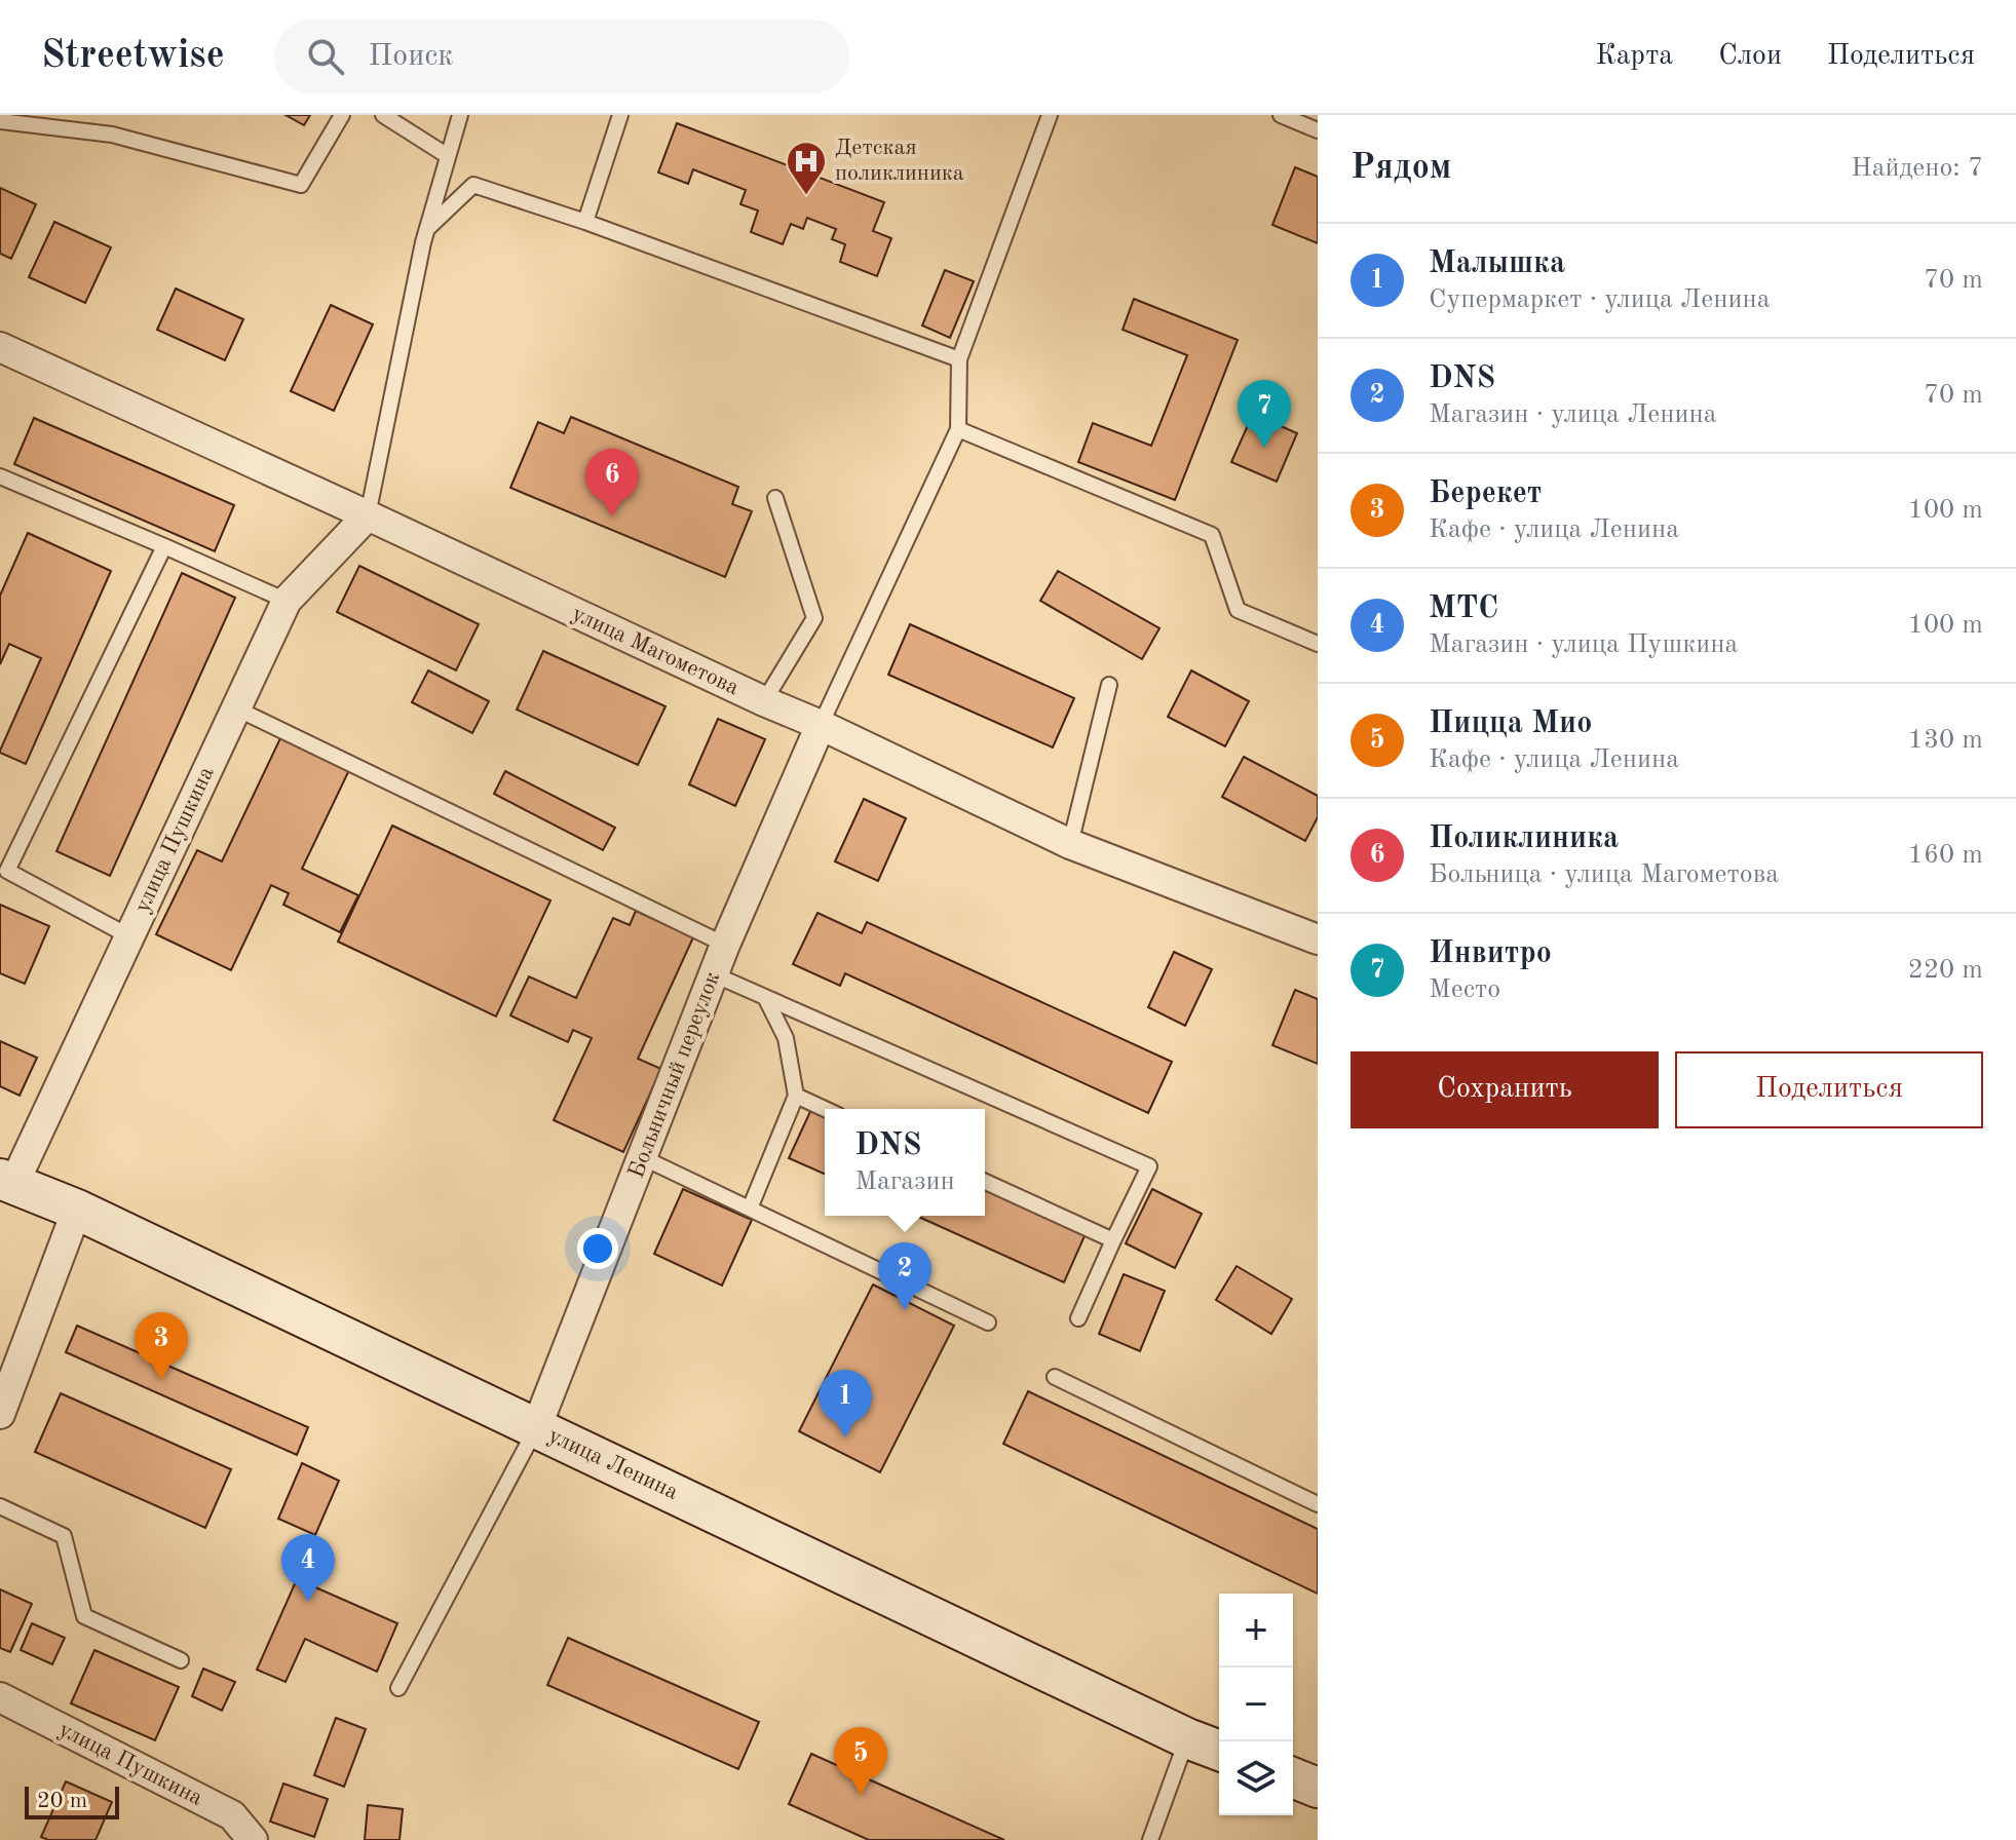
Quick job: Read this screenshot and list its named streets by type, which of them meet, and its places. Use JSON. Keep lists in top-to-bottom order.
{
  "streets": {
    "main road": ["улица Ленина"],
    "street": ["улица Магометова", "улица Пушкина", "Больничный переулок"]
  },
  "crossings": [
    ["улица Магометова", "улица Пушкина"],
    ["улица Магометова", "Больничный переулок"],
    ["улица Пушкина", "улица Ленина"],
    ["Больничный переулок", "улица Ленина"]
  ],
  "places": {
    "hospital": ["Детская поликлиника"]
  },
  "scale_bar": "20 m",
  "page": {
    "header": "Streetwise",
    "search": "Поиск",
    "nav": ["Карта", "Слои", "Поделиться"],
    "heading": ["Рядом", "Найдено: 7"],
    "list": [
      {
        "mark": "1",
        "name": "Малышка",
        "note": "Супермаркет · улица Ленина",
        "value": "70 m"
      },
      {
        "mark": "2",
        "name": "DNS",
        "note": "Магазин · улица Ленина",
        "value": "70 m"
      },
      {
        "mark": "3",
        "name": "Берекет",
        "note": "Кафе · улица Ленина",
        "value": "100 m"
      },
      {
        "mark": "4",
        "name": "МТС",
        "note": "Магазин · улица Пушкина",
        "value": "100 m"
      },
      {
        "mark": "5",
        "name": "Пицца Мио",
        "note": "Кафе · улица Ленина",
        "value": "130 m"
      },
      {
        "mark": "6",
        "name": "Поликлиника",
        "note": "Больница · улица Магометова",
        "value": "160 m"
      },
      {
        "mark": "7",
        "name": "Инвитро",
        "note": "Место",
        "value": "220 m"
      }
    ],
    "pins": [
      "7",
      "6",
      "2",
      "3",
      "1",
      "4",
      "5"
    ],
    "buttons": ["Сохранить", "Поделиться"],
    "popup": ["DNS", "Магазин"],
    "map_buttons": ["+", "−"],
    "scale": "20 m"
  }
}
